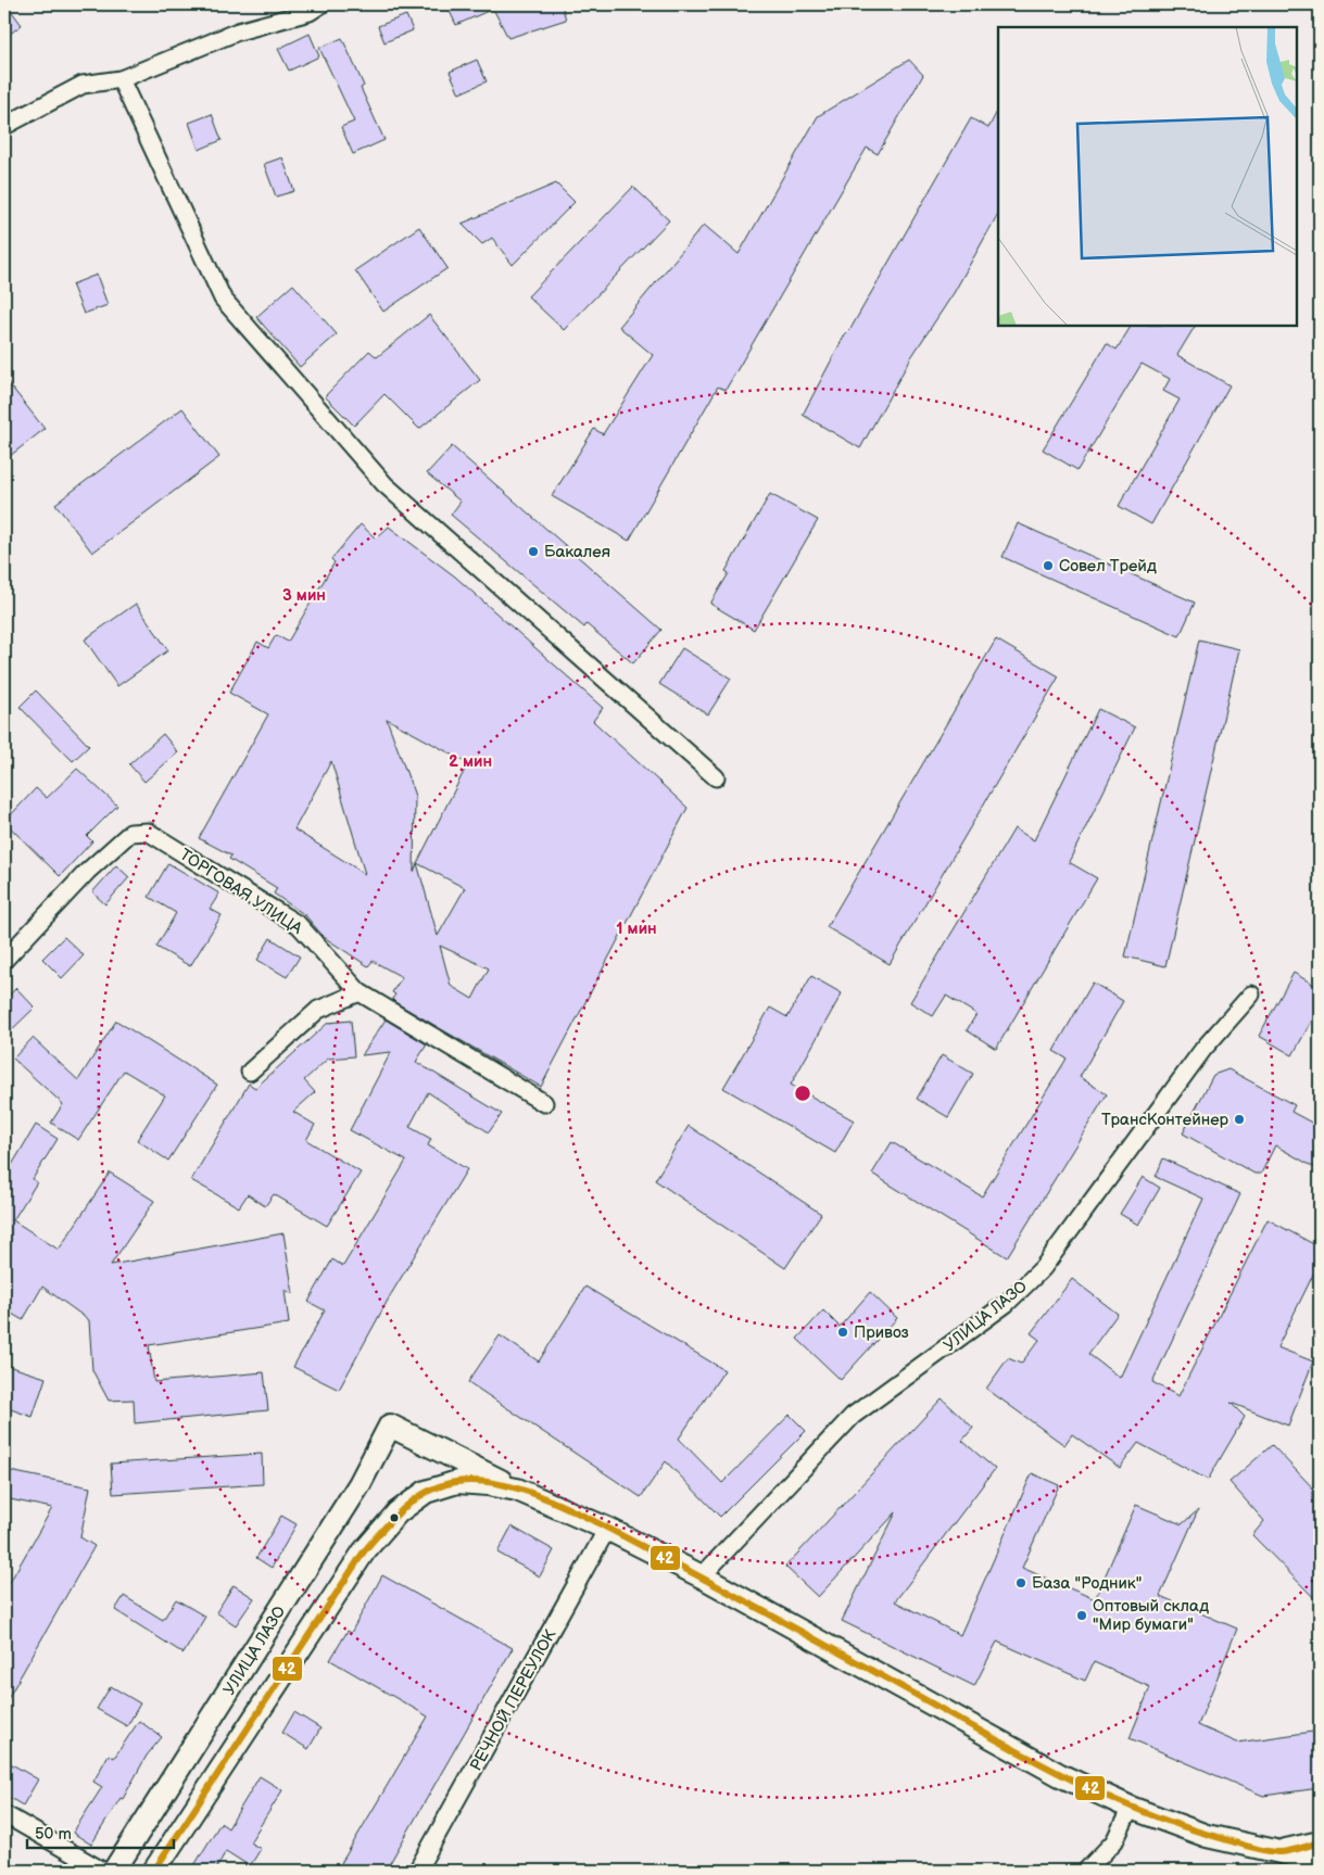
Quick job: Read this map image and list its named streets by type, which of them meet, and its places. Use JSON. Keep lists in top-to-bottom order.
{
  "streets": {
    "main road": ["УЛИЦА ЛАЗО"],
    "street": ["ТОРГОВАЯ УЛИЦА", "РЕЧНОЙ ПЕРЕУЛОК"]
  },
  "places": [
    "Бакалея",
    "Совел Трейд",
    "ТрансКонтейнер",
    "Привоз",
    "База \"Родник\"",
    "Оптовый склад \"Мир бумаги\""
  ],
  "lines": ["transit line 42"],
  "scale_bar": "50 m",
  "rings": ["3 мин", "2 мин", "1 мин"]
}
